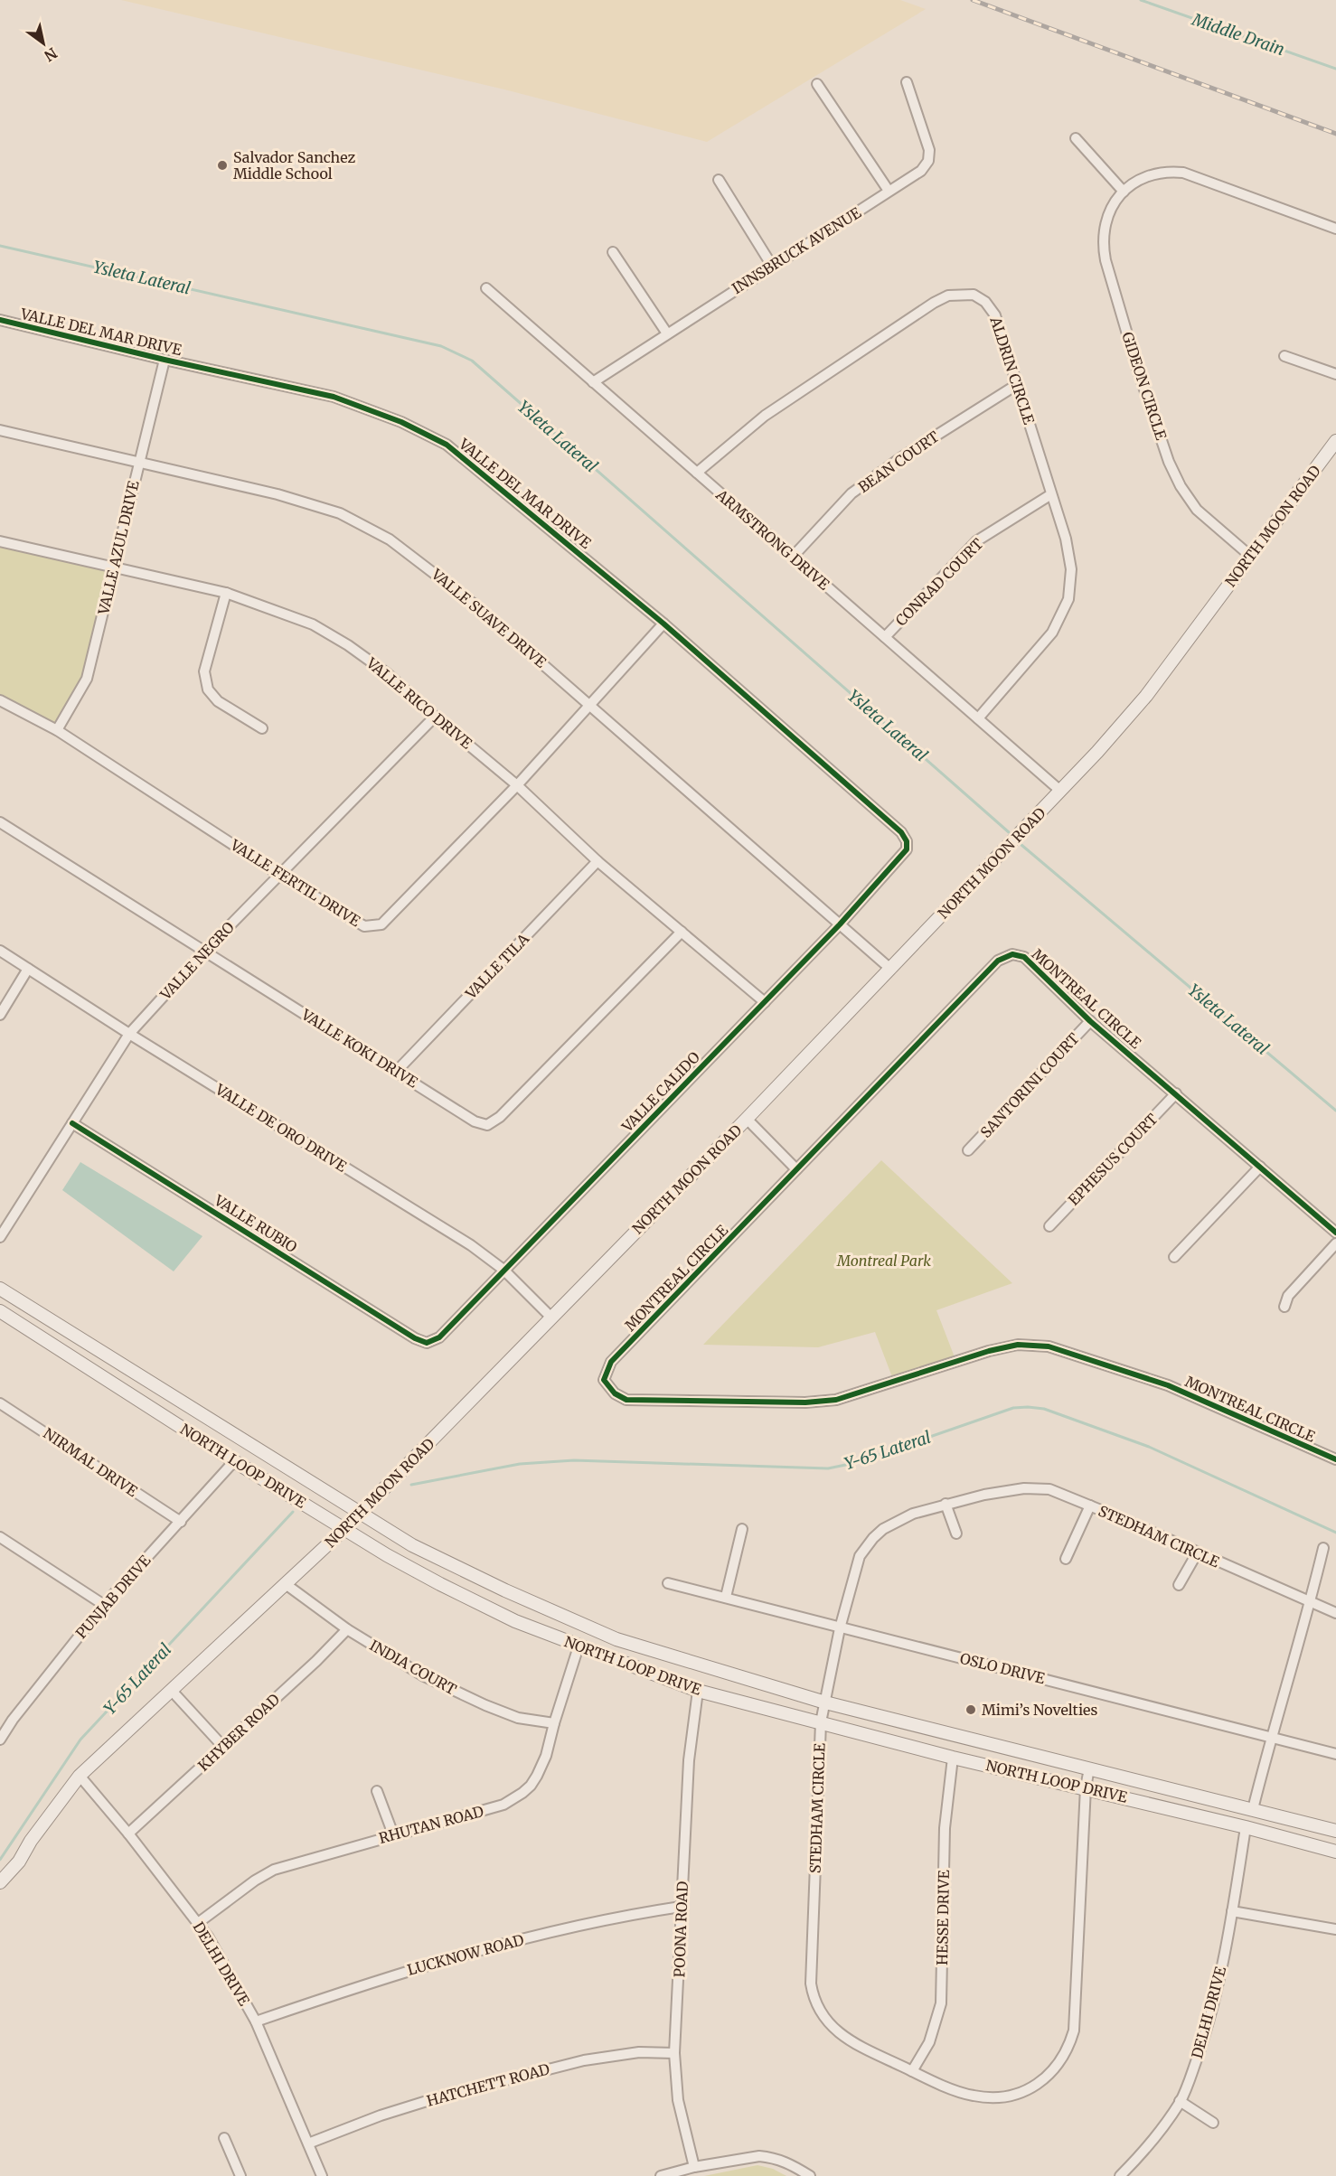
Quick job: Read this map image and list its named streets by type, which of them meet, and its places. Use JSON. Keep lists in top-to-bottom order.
{
  "streets": {
    "main road": ["NORTH MOON ROAD", "NORTH LOOP DRIVE"],
    "street": [
      "INNSBRUCK AVENUE",
      "VALLE DEL MAR DRIVE",
      "ALDRIN CIRCLE",
      "GIDEON CIRCLE",
      "BEAN COURT",
      "ARMSTRONG DRIVE",
      "VALLE AZUL DRIVE",
      "CONRAD COURT",
      "VALLE SUAVE DRIVE",
      "VALLE RICO DRIVE",
      "VALLE FERTIL DRIVE",
      "VALLE NEGRO",
      "VALLE TILA",
      "MONTREAL CIRCLE",
      "VALLE KOKI DRIVE",
      "SANTORINI COURT",
      "VALLE CALIDO",
      "VALLE DE ORO DRIVE",
      "EPHESUS COURT",
      "VALLE RUBIO",
      "NIRMAL DRIVE",
      "STEDHAM CIRCLE",
      "PUNJAB DRIVE",
      "INDIA COURT",
      "OSLO DRIVE",
      "KHYBER ROAD",
      "RHUTAN ROAD",
      "HESSE DRIVE",
      "POONA ROAD",
      "LUCKNOW ROAD",
      "DELHI DRIVE",
      "HATCHETT ROAD"
    ]
  },
  "crossings": [
    ["INNSBRUCK AVENUE", "ARMSTRONG DRIVE"],
    ["VALLE DEL MAR DRIVE", "VALLE AZUL DRIVE"],
    ["VALLE DEL MAR DRIVE", "VALLE FERTIL DRIVE"],
    ["VALLE DEL MAR DRIVE", "VALLE CALIDO"],
    ["ALDRIN CIRCLE", "BEAN COURT"],
    ["ALDRIN CIRCLE", "ARMSTRONG DRIVE"],
    ["ALDRIN CIRCLE", "CONRAD COURT"],
    ["GIDEON CIRCLE", "NORTH MOON ROAD"],
    ["BEAN COURT", "ARMSTRONG DRIVE"],
    ["NORTH MOON ROAD", "ARMSTRONG DRIVE"],
    ["NORTH MOON ROAD", "VALLE SUAVE DRIVE"],
    ["NORTH MOON ROAD", "VALLE DE ORO DRIVE"],
    ["NORTH MOON ROAD", "NORTH LOOP DRIVE"],
    ["NORTH MOON ROAD", "INDIA COURT"],
    ["NORTH MOON ROAD", "DELHI DRIVE"],
    ["ARMSTRONG DRIVE", "CONRAD COURT"],
    ["VALLE AZUL DRIVE", "VALLE SUAVE DRIVE"],
    ["VALLE AZUL DRIVE", "VALLE RICO DRIVE"],
    ["VALLE AZUL DRIVE", "VALLE FERTIL DRIVE"],
    ["VALLE SUAVE DRIVE", "VALLE FERTIL DRIVE"],
    ["VALLE SUAVE DRIVE", "VALLE CALIDO"],
    ["VALLE RICO DRIVE", "VALLE FERTIL DRIVE"],
    ["VALLE RICO DRIVE", "VALLE NEGRO"],
    ["VALLE RICO DRIVE", "VALLE TILA"],
    ["VALLE RICO DRIVE", "VALLE KOKI DRIVE"],
    ["VALLE RICO DRIVE", "VALLE CALIDO"],
    ["VALLE FERTIL DRIVE", "VALLE NEGRO"],
    ["VALLE NEGRO", "VALLE KOKI DRIVE"],
    ["VALLE NEGRO", "VALLE DE ORO DRIVE"],
    ["VALLE NEGRO", "VALLE RUBIO"],
    ["VALLE TILA", "VALLE KOKI DRIVE"],
    ["MONTREAL CIRCLE", "SANTORINI COURT"],
    ["MONTREAL CIRCLE", "EPHESUS COURT"],
    ["VALLE CALIDO", "VALLE DE ORO DRIVE"],
    ["VALLE CALIDO", "VALLE RUBIO"],
    ["NIRMAL DRIVE", "PUNJAB DRIVE"],
    ["NORTH LOOP DRIVE", "STEDHAM CIRCLE"],
    ["NORTH LOOP DRIVE", "PUNJAB DRIVE"],
    ["NORTH LOOP DRIVE", "RHUTAN ROAD"],
    ["NORTH LOOP DRIVE", "HESSE DRIVE"],
    ["NORTH LOOP DRIVE", "POONA ROAD"],
    ["NORTH LOOP DRIVE", "DELHI DRIVE"],
    ["STEDHAM CIRCLE", "OSLO DRIVE"],
    ["STEDHAM CIRCLE", "HESSE DRIVE"],
    ["INDIA COURT", "KHYBER ROAD"],
    ["INDIA COURT", "RHUTAN ROAD"],
    ["KHYBER ROAD", "DELHI DRIVE"],
    ["RHUTAN ROAD", "DELHI DRIVE"],
    ["POONA ROAD", "LUCKNOW ROAD"],
    ["POONA ROAD", "HATCHETT ROAD"],
    ["LUCKNOW ROAD", "DELHI DRIVE"],
    ["DELHI DRIVE", "HATCHETT ROAD"]
  ],
  "water": ["Middle Drain", "Ysleta Lateral", "Y-65 Lateral"],
  "parks": ["Montreal Park"],
  "places": ["Salvador Sanchez Middle School", "Mimi’s Novelties"],
  "north": "bottom right"
}
